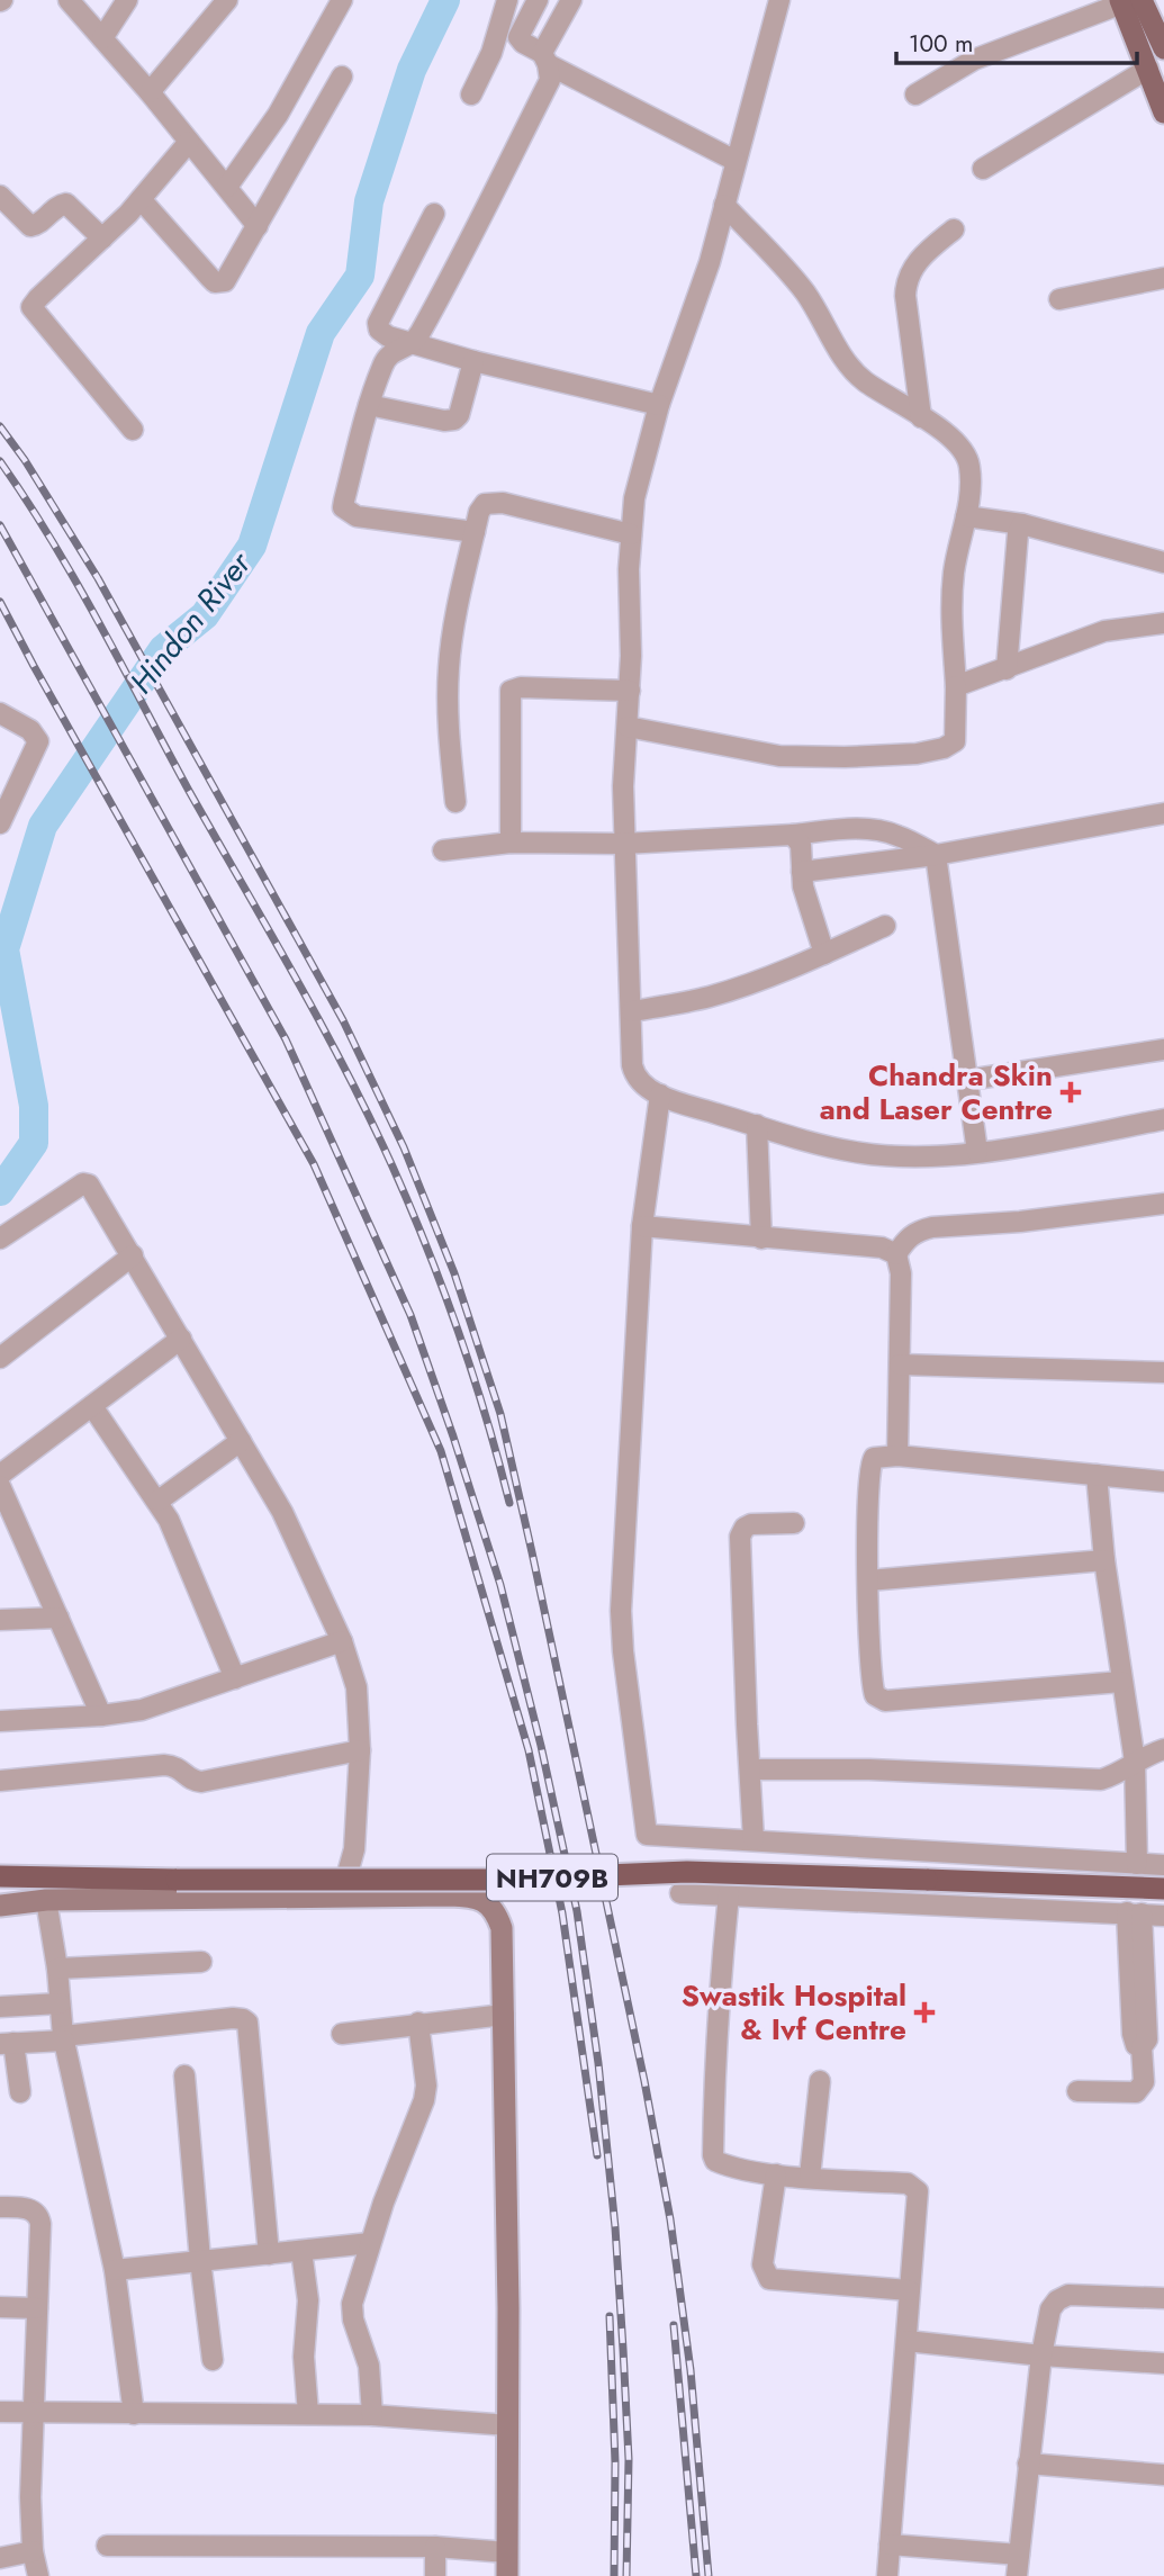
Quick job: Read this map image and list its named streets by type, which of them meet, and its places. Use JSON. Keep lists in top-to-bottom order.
{
  "streets": {
    "highway": ["NH709B"]
  },
  "water": ["Hindon River"],
  "places": {
    "health": ["Chandra Skin and Laser Centre", "Swastik Hospital & Ivf Centre"]
  },
  "scale_bar": "100 m"
}
